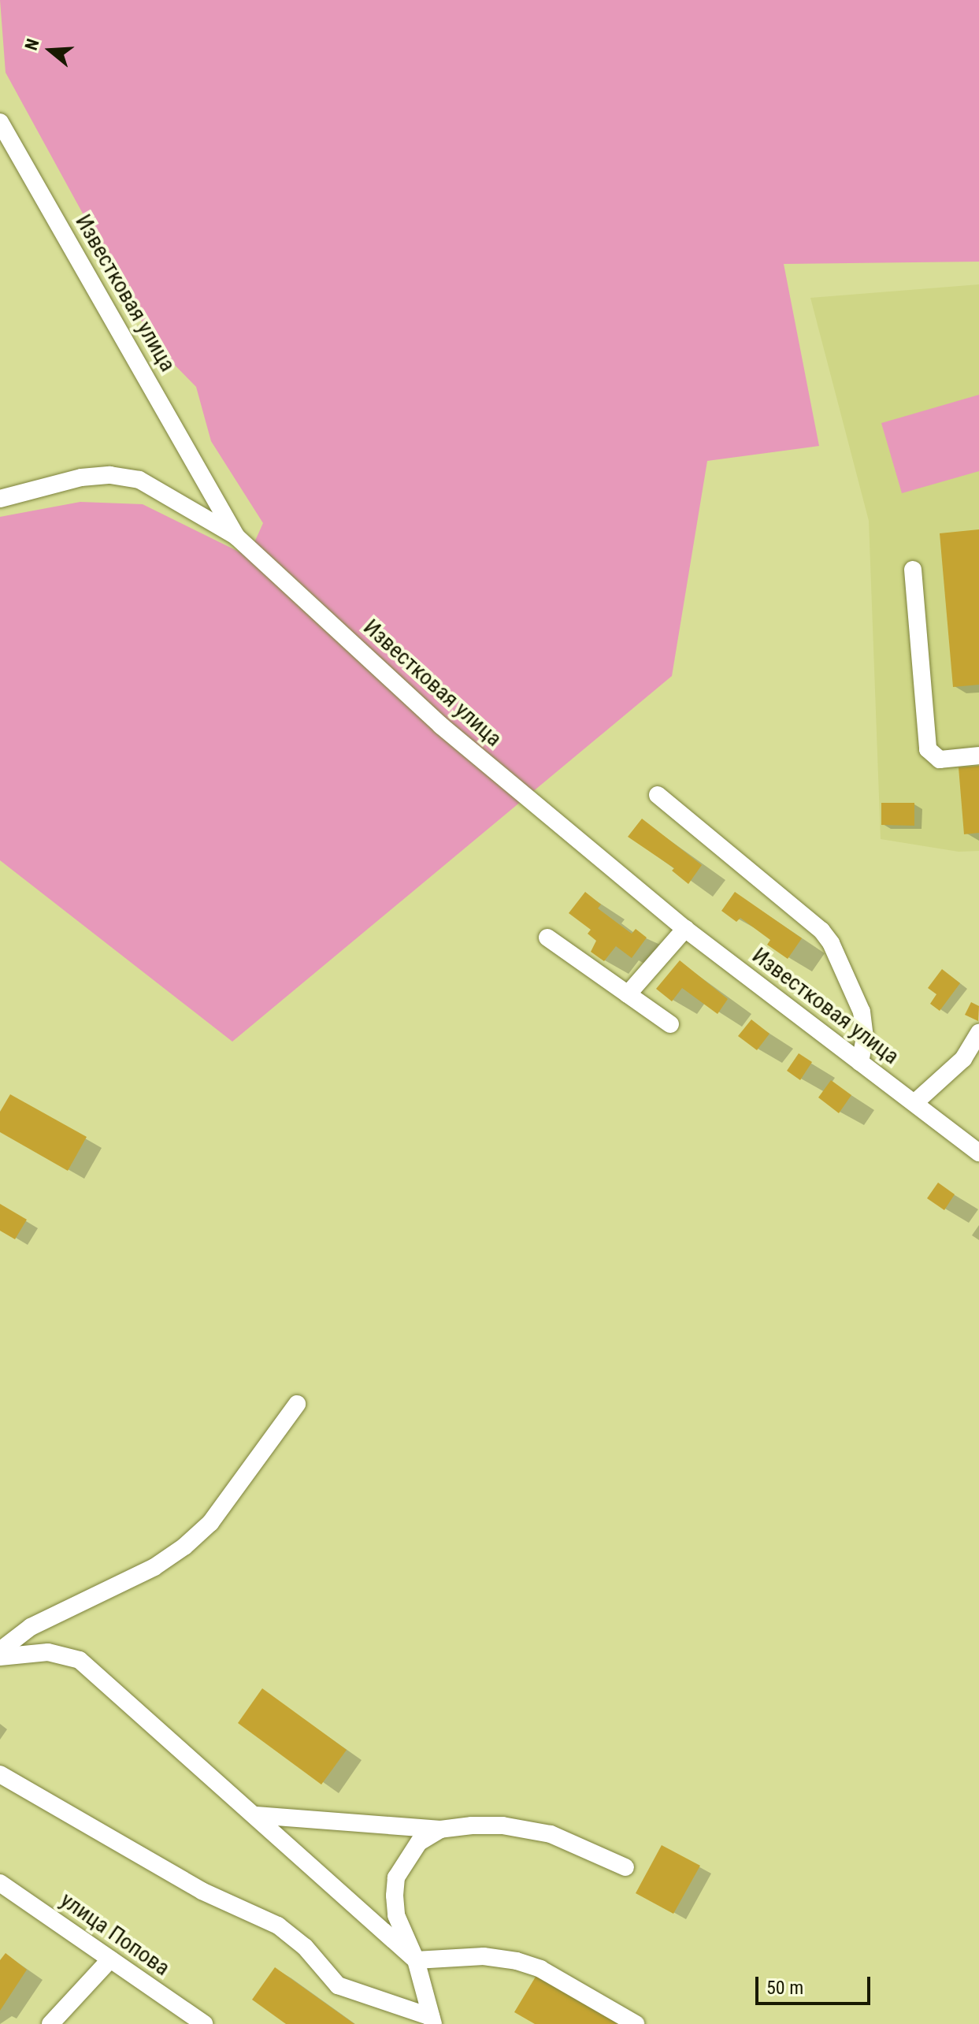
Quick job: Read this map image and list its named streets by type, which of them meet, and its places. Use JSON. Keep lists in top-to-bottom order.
{
  "streets": {
    "street": ["Известковая улица", "улица Попова"]
  },
  "scale_bar": "50 m",
  "north": "left"
}
